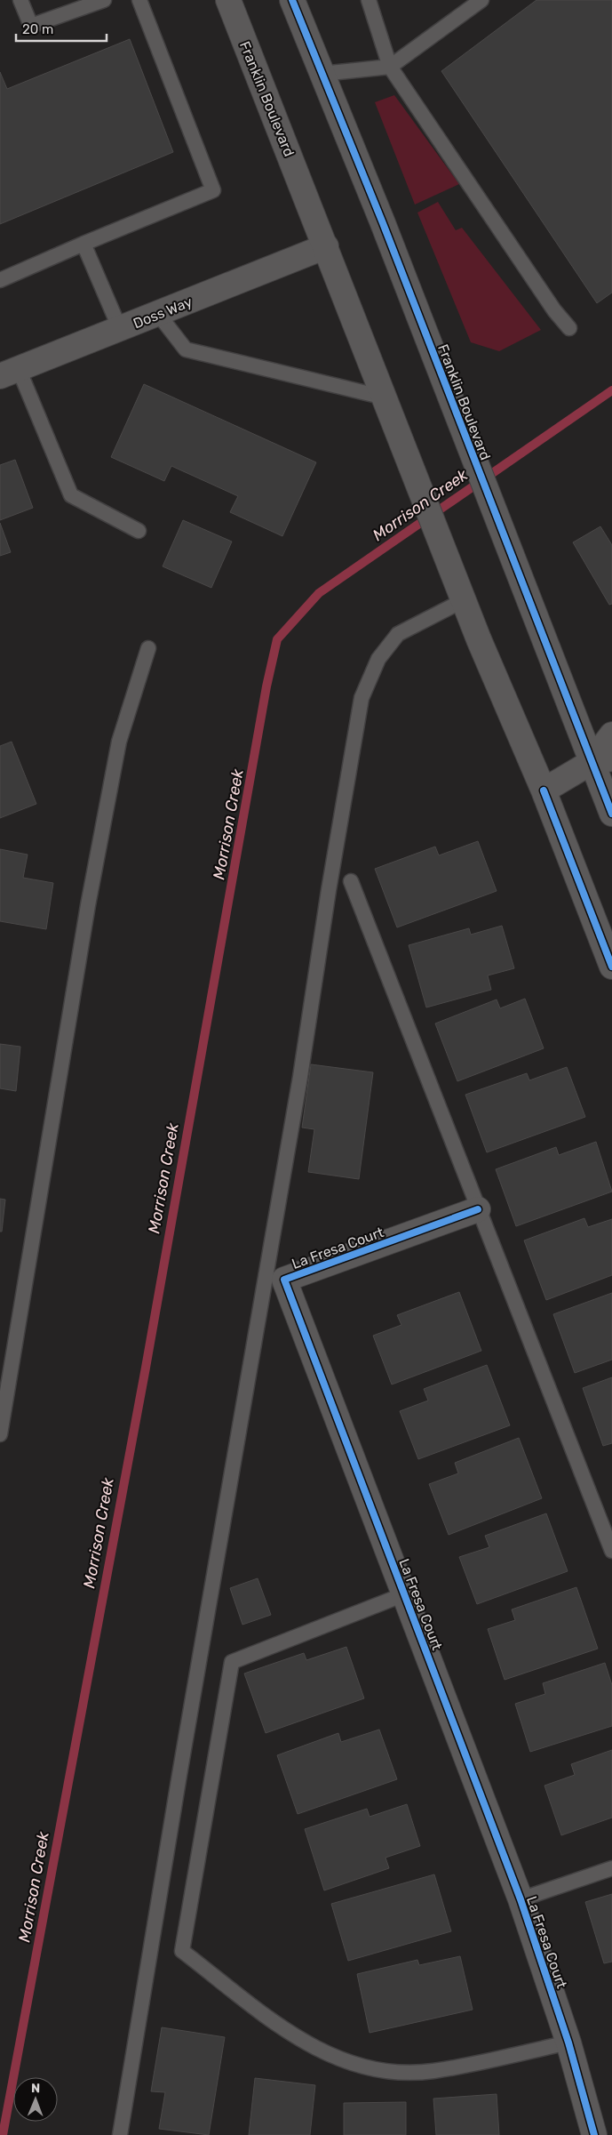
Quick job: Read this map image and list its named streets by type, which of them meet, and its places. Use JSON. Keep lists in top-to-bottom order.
{
  "streets": {
    "main road": ["Franklin Boulevard", "Doss Way", "La Fresa Court"]
  },
  "crossings": [
    ["Franklin Boulevard", "Doss Way"]
  ],
  "water": ["Morrison Creek"],
  "scale_bar": "20 m",
  "north": "top"
}
